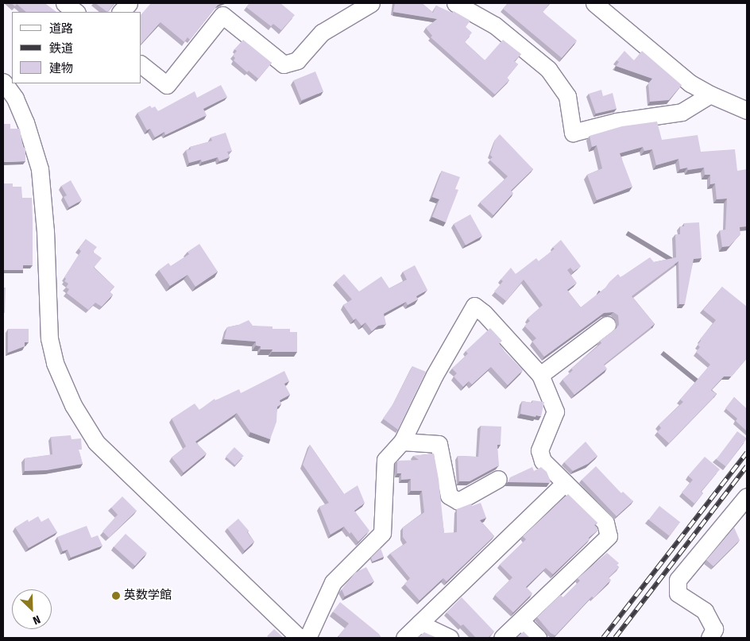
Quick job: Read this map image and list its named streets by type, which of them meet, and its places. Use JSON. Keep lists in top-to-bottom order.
{
  "places": ["英数学館"],
  "legend": ["道路", "鉄道", "建物"],
  "north": "bottom right"
}
